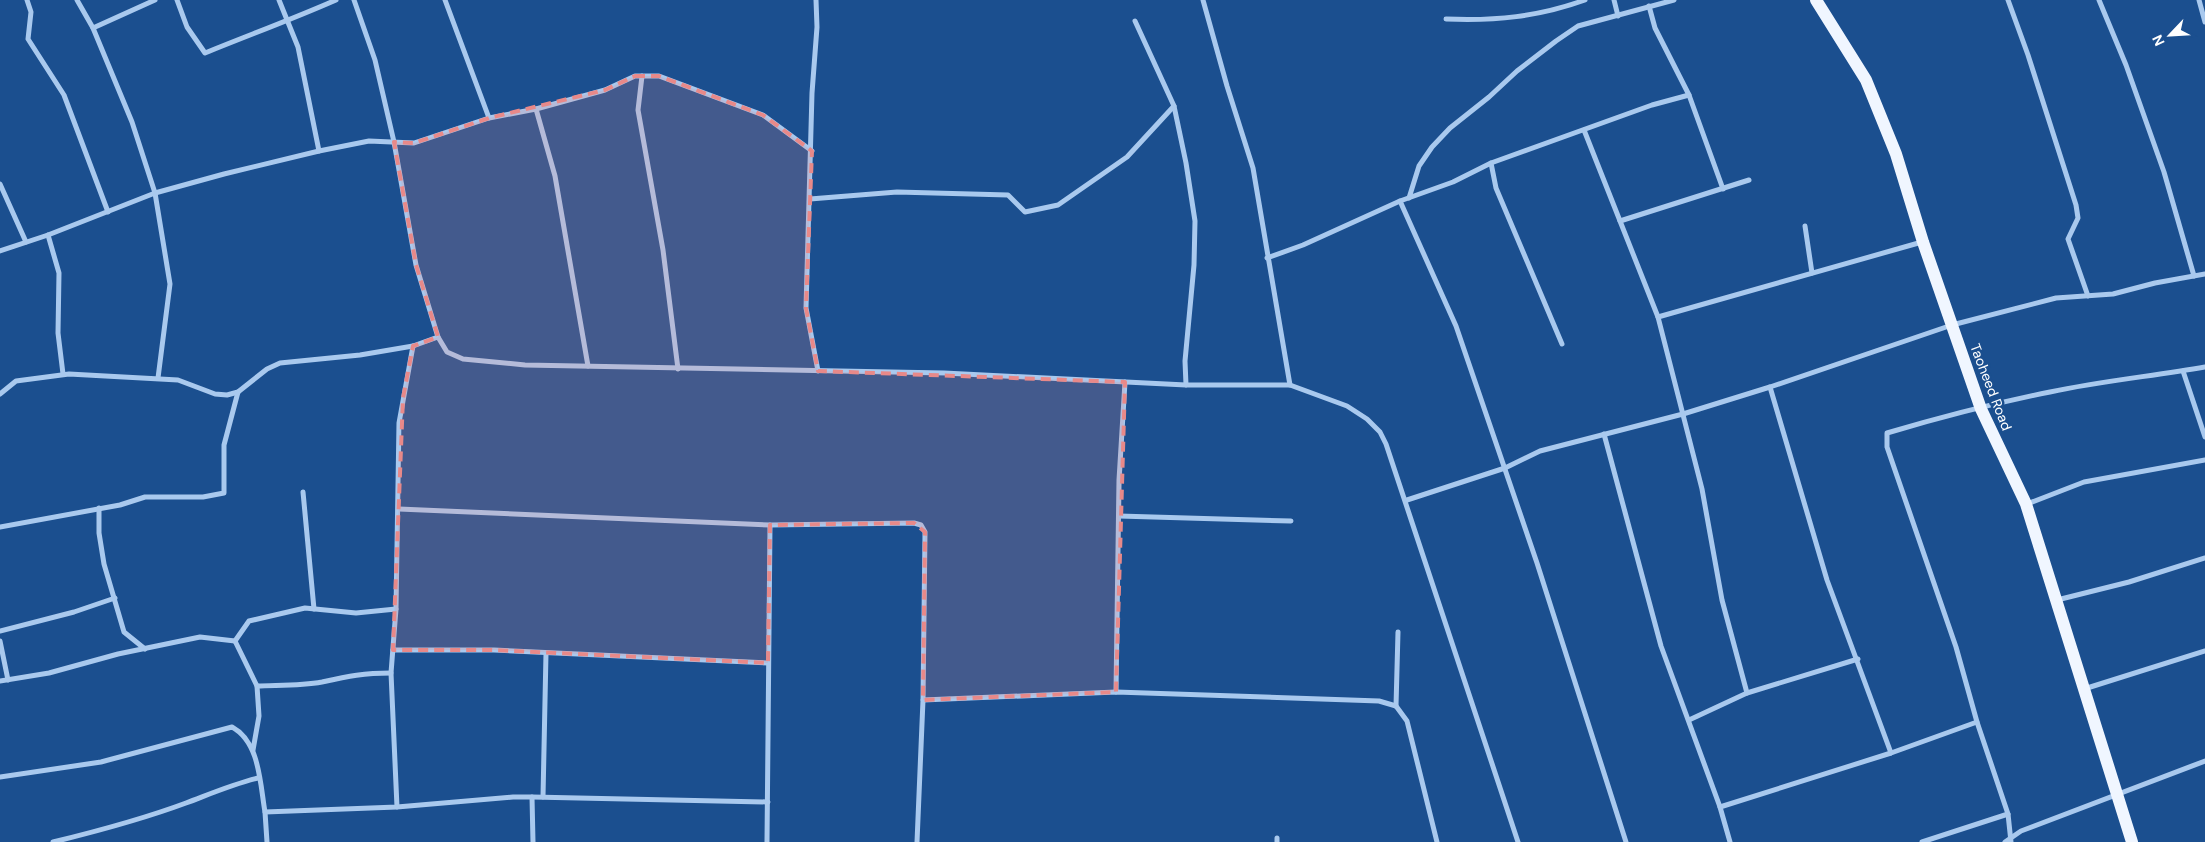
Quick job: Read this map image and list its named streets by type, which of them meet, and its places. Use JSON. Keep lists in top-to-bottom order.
{
  "streets": {
    "main road": ["Taoheed Road"]
  },
  "north": "bottom left"
}
